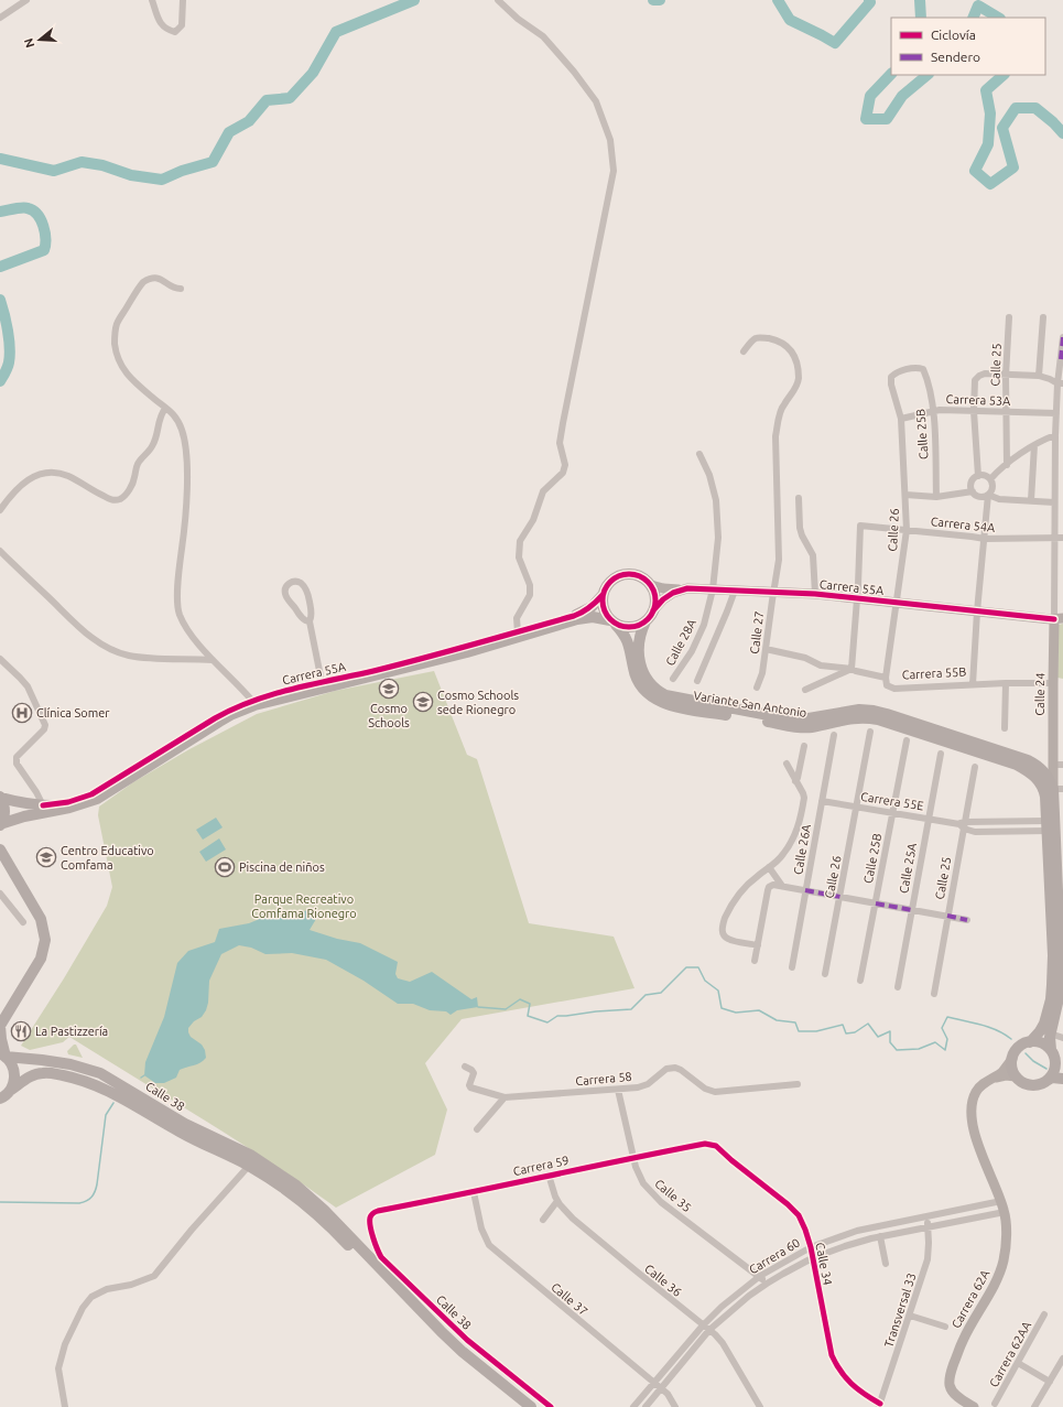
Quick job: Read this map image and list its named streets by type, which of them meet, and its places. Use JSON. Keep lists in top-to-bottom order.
{
  "streets": {
    "main road": [
      "Carrera 55A",
      "Calle 24",
      "Variante San Antonio",
      "Calle 38"
    ],
    "street": [
      "Calle 25",
      "Carrera 53A",
      "Calle 25B",
      "Carrera 54A",
      "Calle 26",
      "Calle 27",
      "Calle 28A",
      "Carrera 55B",
      "Carrera 55E",
      "Calle 26A",
      "Calle 25A",
      "Carrera 58",
      "Carrera 59",
      "Calle 35",
      "Carrera 60",
      "Calle 34",
      "Calle 36",
      "Calle 37",
      "Carrera 62A",
      "Transversal 33",
      "Carrera 62AA"
    ]
  },
  "crossings": [
    ["Calle 25", "Carrera 53A"],
    ["Calle 25", "Carrera 55E"],
    ["Carrera 53A", "Calle 25B"],
    ["Carrera 53A", "Calle 26"],
    ["Carrera 53A", "Calle 24"],
    ["Calle 25B", "Calle 26"],
    ["Calle 25B", "Carrera 55E"],
    ["Carrera 54A", "Calle 26"],
    ["Carrera 54A", "Carrera 55A"],
    ["Carrera 54A", "Calle 24"],
    ["Calle 26", "Carrera 55A"],
    ["Calle 26", "Carrera 55B"],
    ["Calle 26", "Carrera 55E"],
    ["Carrera 55A", "Calle 27"],
    ["Carrera 55A", "Calle 28A"],
    ["Carrera 55A", "Calle 24"],
    ["Carrera 55A", "Variante San Antonio"],
    ["Calle 27", "Carrera 55B"],
    ["Carrera 55B", "Calle 24"],
    ["Calle 24", "Variante San Antonio"],
    ["Calle 24", "Carrera 55E"],
    ["Calle 24", "Carrera 62A"],
    ["Carrera 55E", "Calle 26A"],
    ["Carrera 55E", "Calle 25A"],
    ["Carrera 58", "Calle 35"],
    ["Calle 38", "Carrera 59"],
    ["Carrera 59", "Calle 35"],
    ["Carrera 59", "Calle 34"],
    ["Carrera 59", "Calle 36"],
    ["Carrera 59", "Calle 37"],
    ["Calle 35", "Carrera 60"],
    ["Carrera 60", "Calle 34"],
    ["Carrera 60", "Calle 36"],
    ["Carrera 60", "Calle 37"],
    ["Carrera 60", "Carrera 62A"],
    ["Carrera 60", "Transversal 33"],
    ["Calle 34", "Transversal 33"]
  ],
  "parks": ["Parque Recreativo Comfama Rionegro"],
  "places": {
    "school or university": ["Cosmo Schools", "Cosmo Schools sede Rionegro", "Centro Educativo Comfama"],
    "hospital": ["Clínica Somer"],
    "sports": ["Piscina de niños"],
    "restaurant": ["La Pastizzería"]
  },
  "legend": ["Ciclovía", "Sendero"],
  "north": "left"
}
